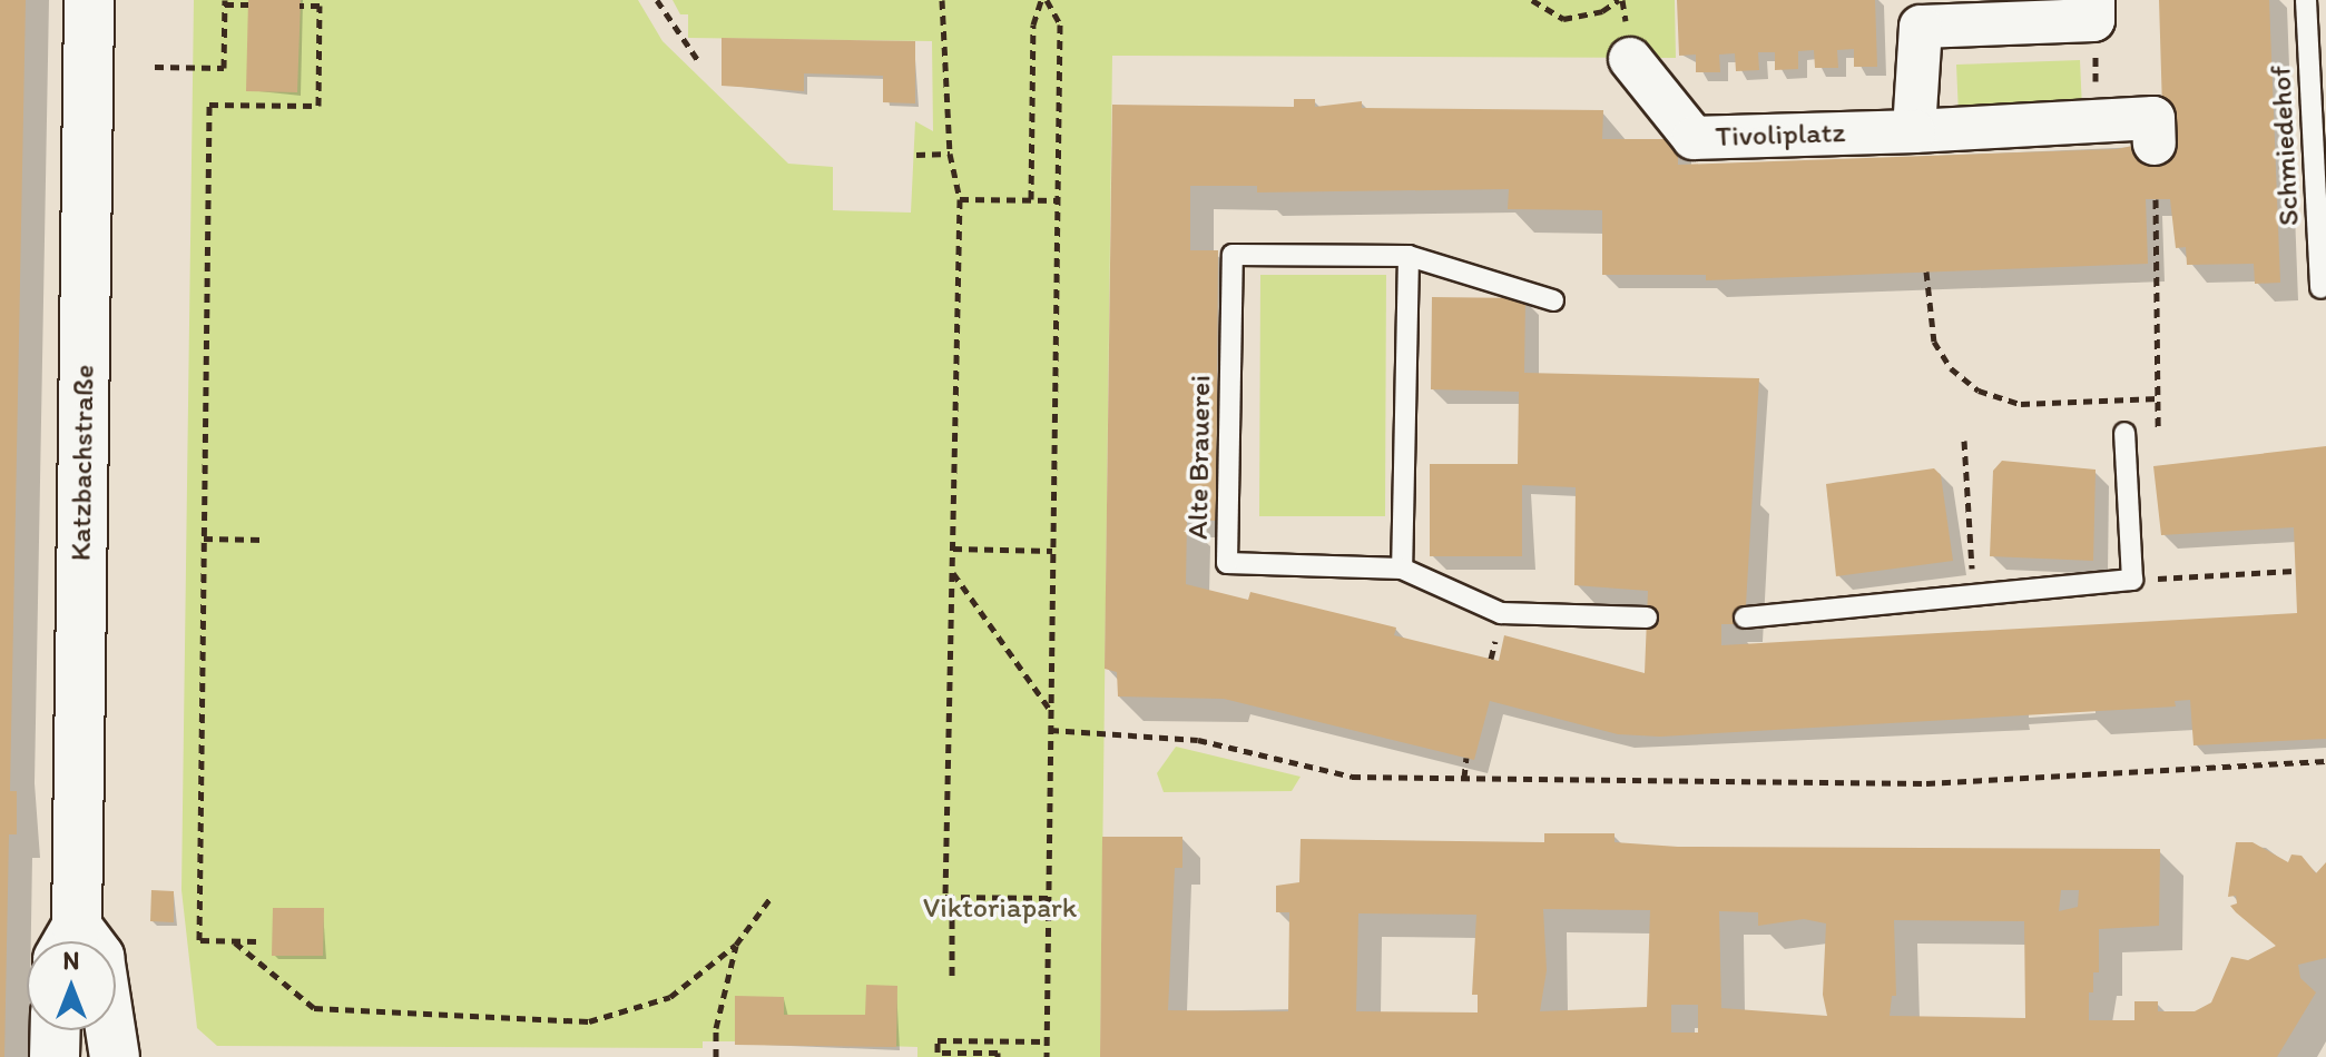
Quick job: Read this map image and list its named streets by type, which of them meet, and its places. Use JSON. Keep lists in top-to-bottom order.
{
  "streets": {
    "main road": ["Katzbachstraße"],
    "street": ["Tivoliplatz"],
    "lane": ["Schmiedehof", "Alte Brauerei"]
  },
  "parks": ["Viktoriapark"],
  "north": "top"
}
